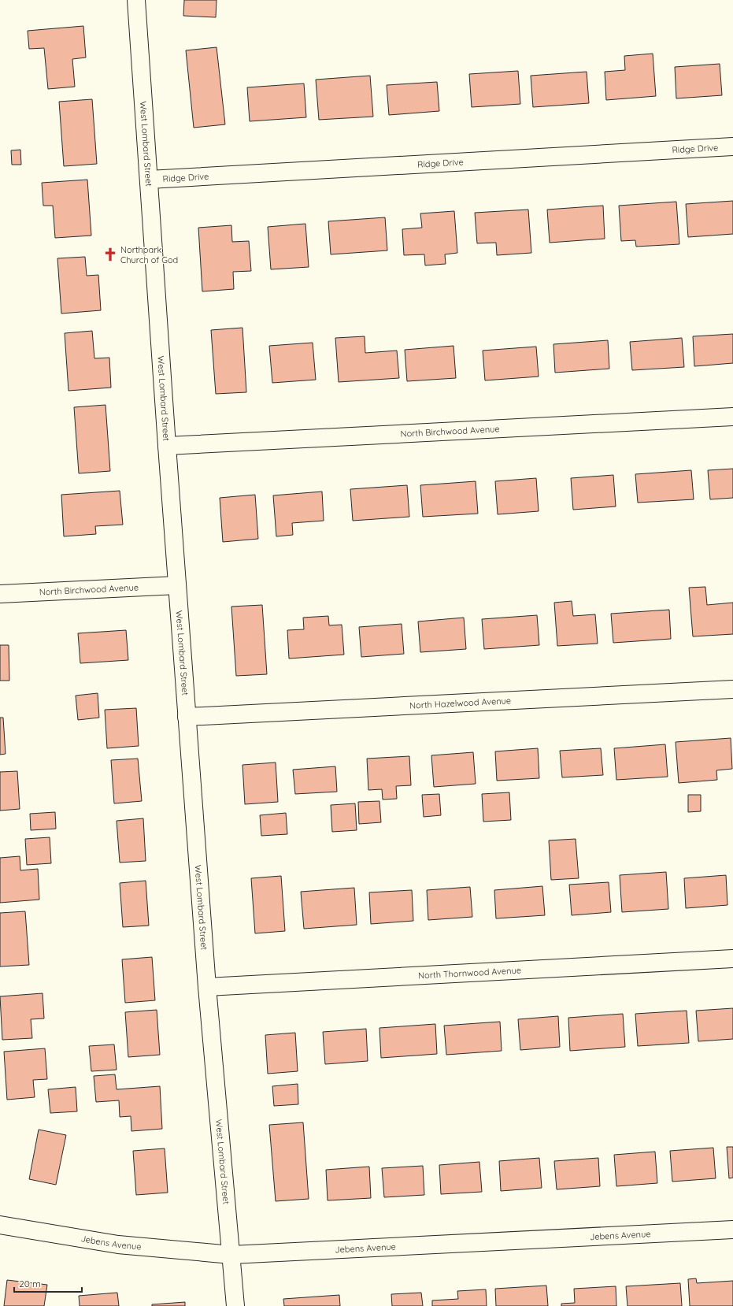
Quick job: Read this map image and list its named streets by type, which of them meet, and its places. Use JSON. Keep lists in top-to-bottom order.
{
  "streets": {
    "street": [
      "West Lombard Street",
      "Ridge Drive",
      "North Birchwood Avenue",
      "North Hazelwood Avenue",
      "North Thornwood Avenue",
      "Jebens Avenue"
    ]
  },
  "crossings": [
    ["West Lombard Street", "Ridge Drive"],
    ["West Lombard Street", "North Birchwood Avenue"],
    ["West Lombard Street", "North Hazelwood Avenue"],
    ["West Lombard Street", "North Thornwood Avenue"],
    ["West Lombard Street", "Jebens Avenue"]
  ],
  "places": {
    "church": ["Northpark Church of God"]
  },
  "scale_bar": "20 m"
}
